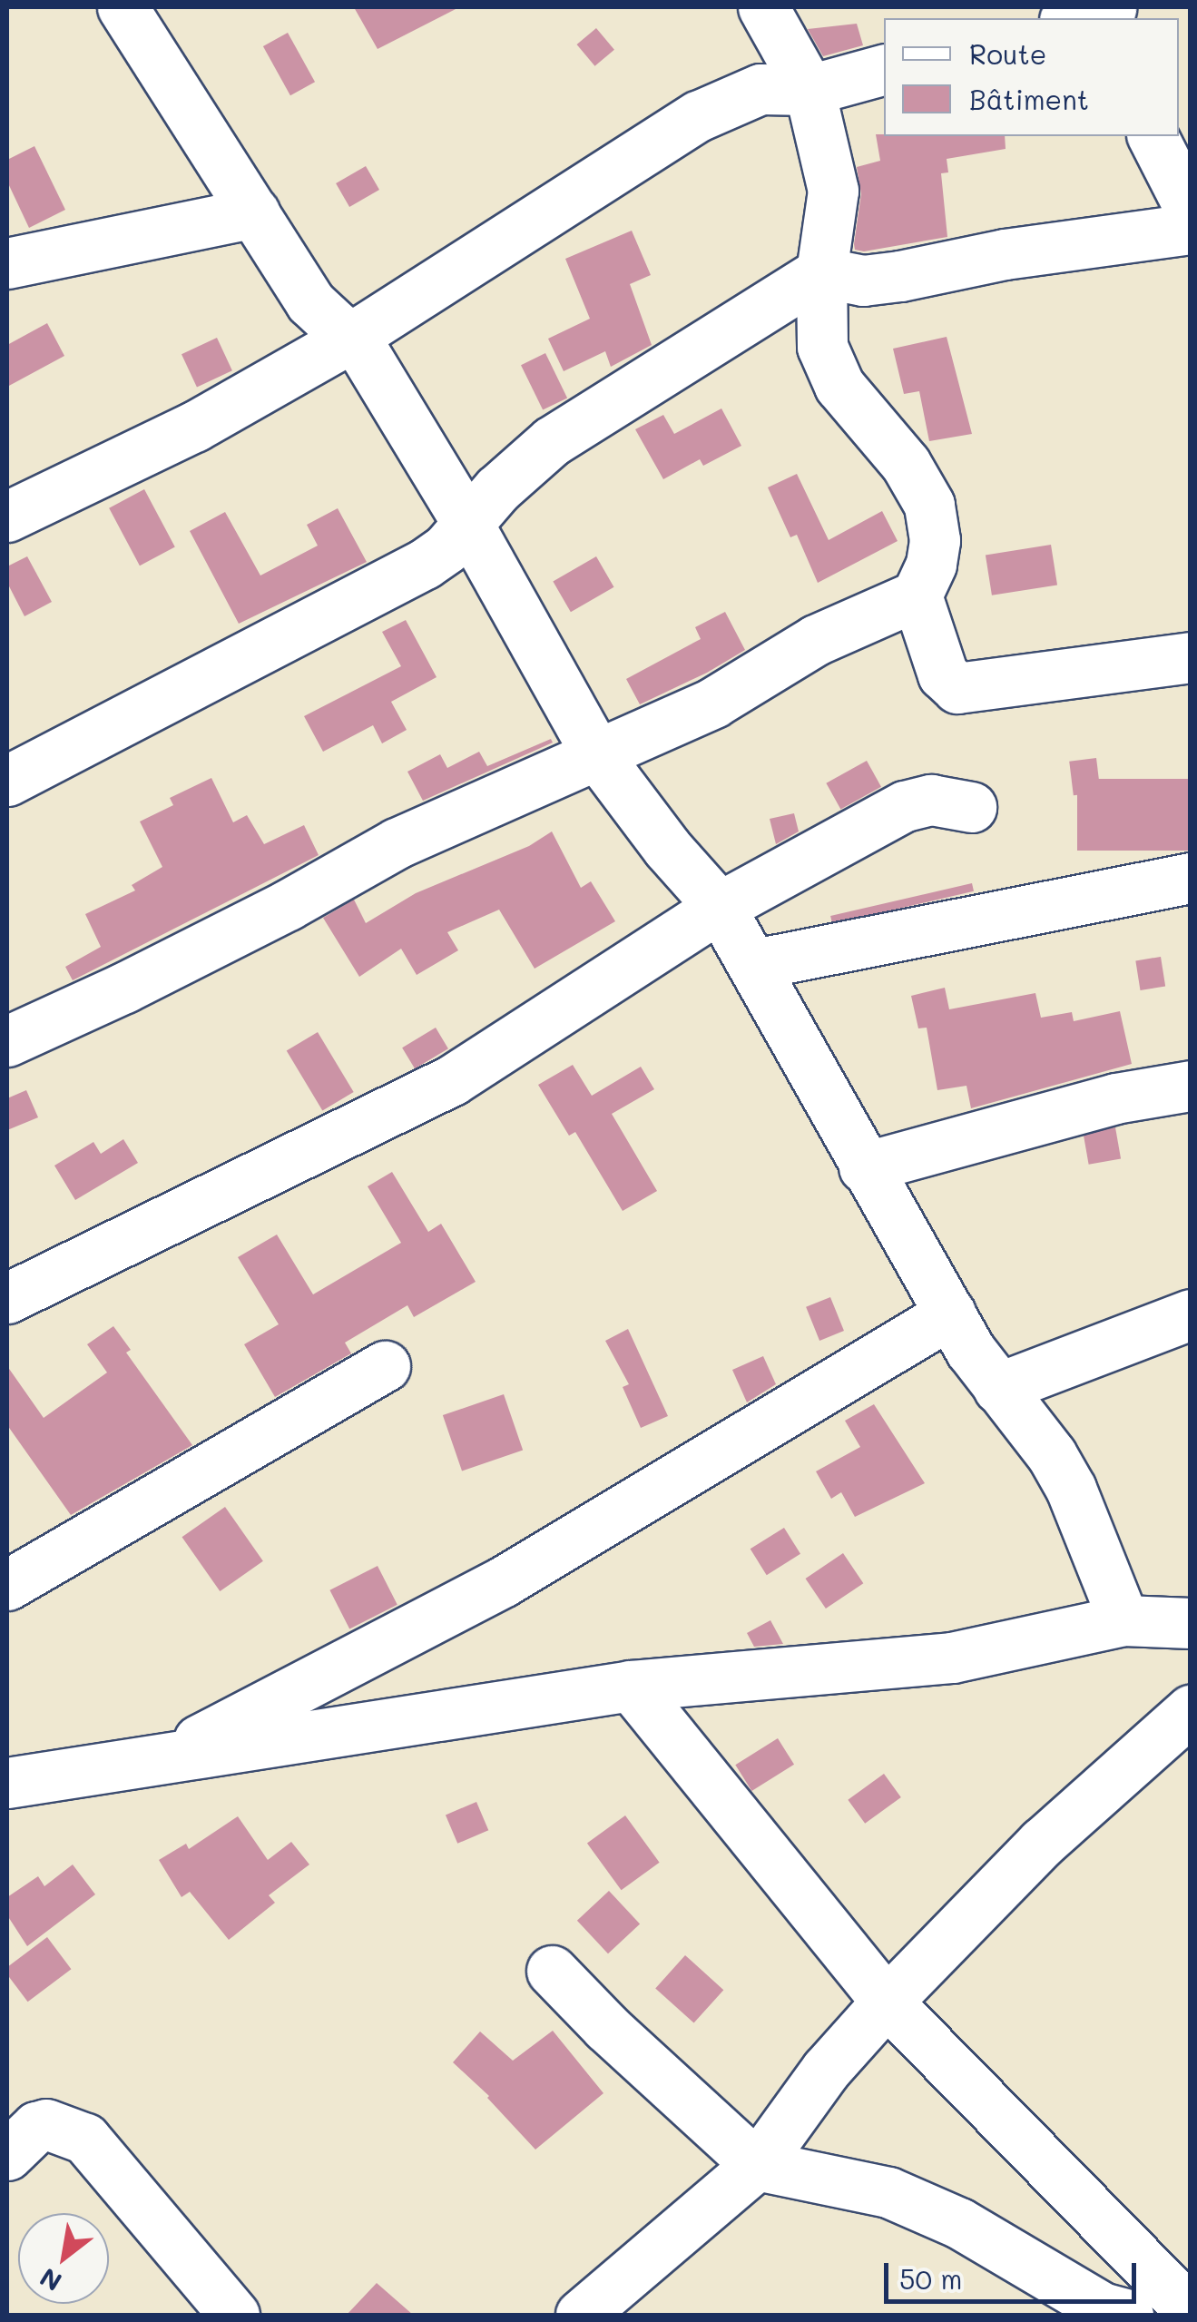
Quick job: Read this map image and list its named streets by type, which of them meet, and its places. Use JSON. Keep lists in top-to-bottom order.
{
  "legend": ["Route", "Bâtiment"],
  "scale_bar": "50 m",
  "north": "bottom left"
}
